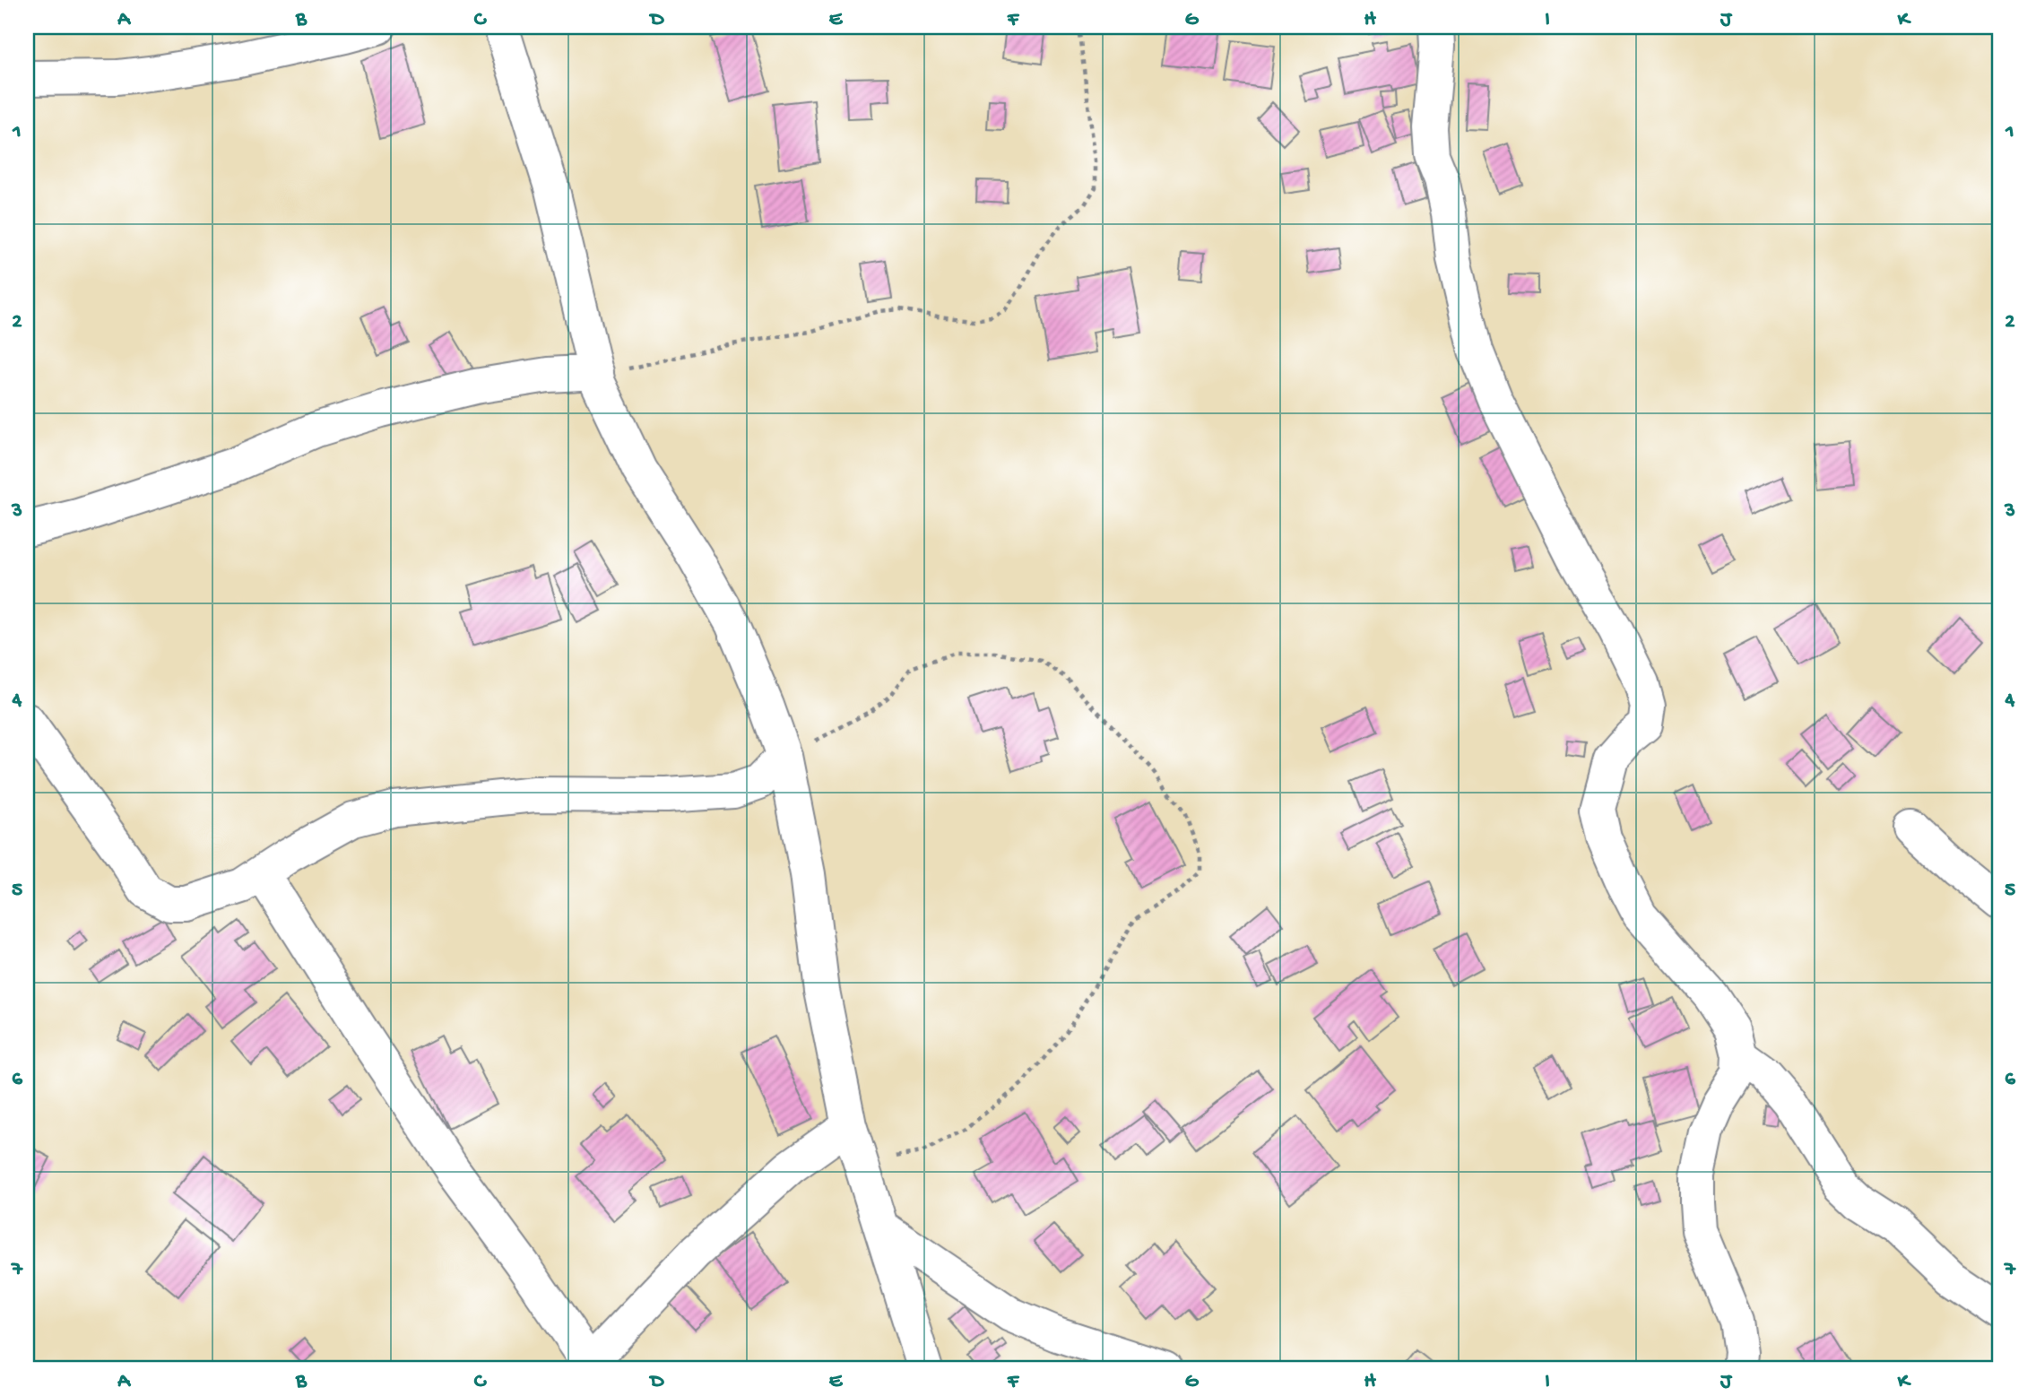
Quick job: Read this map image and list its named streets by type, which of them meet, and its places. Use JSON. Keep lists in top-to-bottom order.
{
  "grid": {
    "columns": [
      "A",
      "B",
      "C",
      "D",
      "E",
      "F",
      "G",
      "H",
      "I",
      "J",
      "K"
    ],
    "rows": [
      "1",
      "2",
      "3",
      "4",
      "5",
      "6",
      "7"
    ]
  }
}
